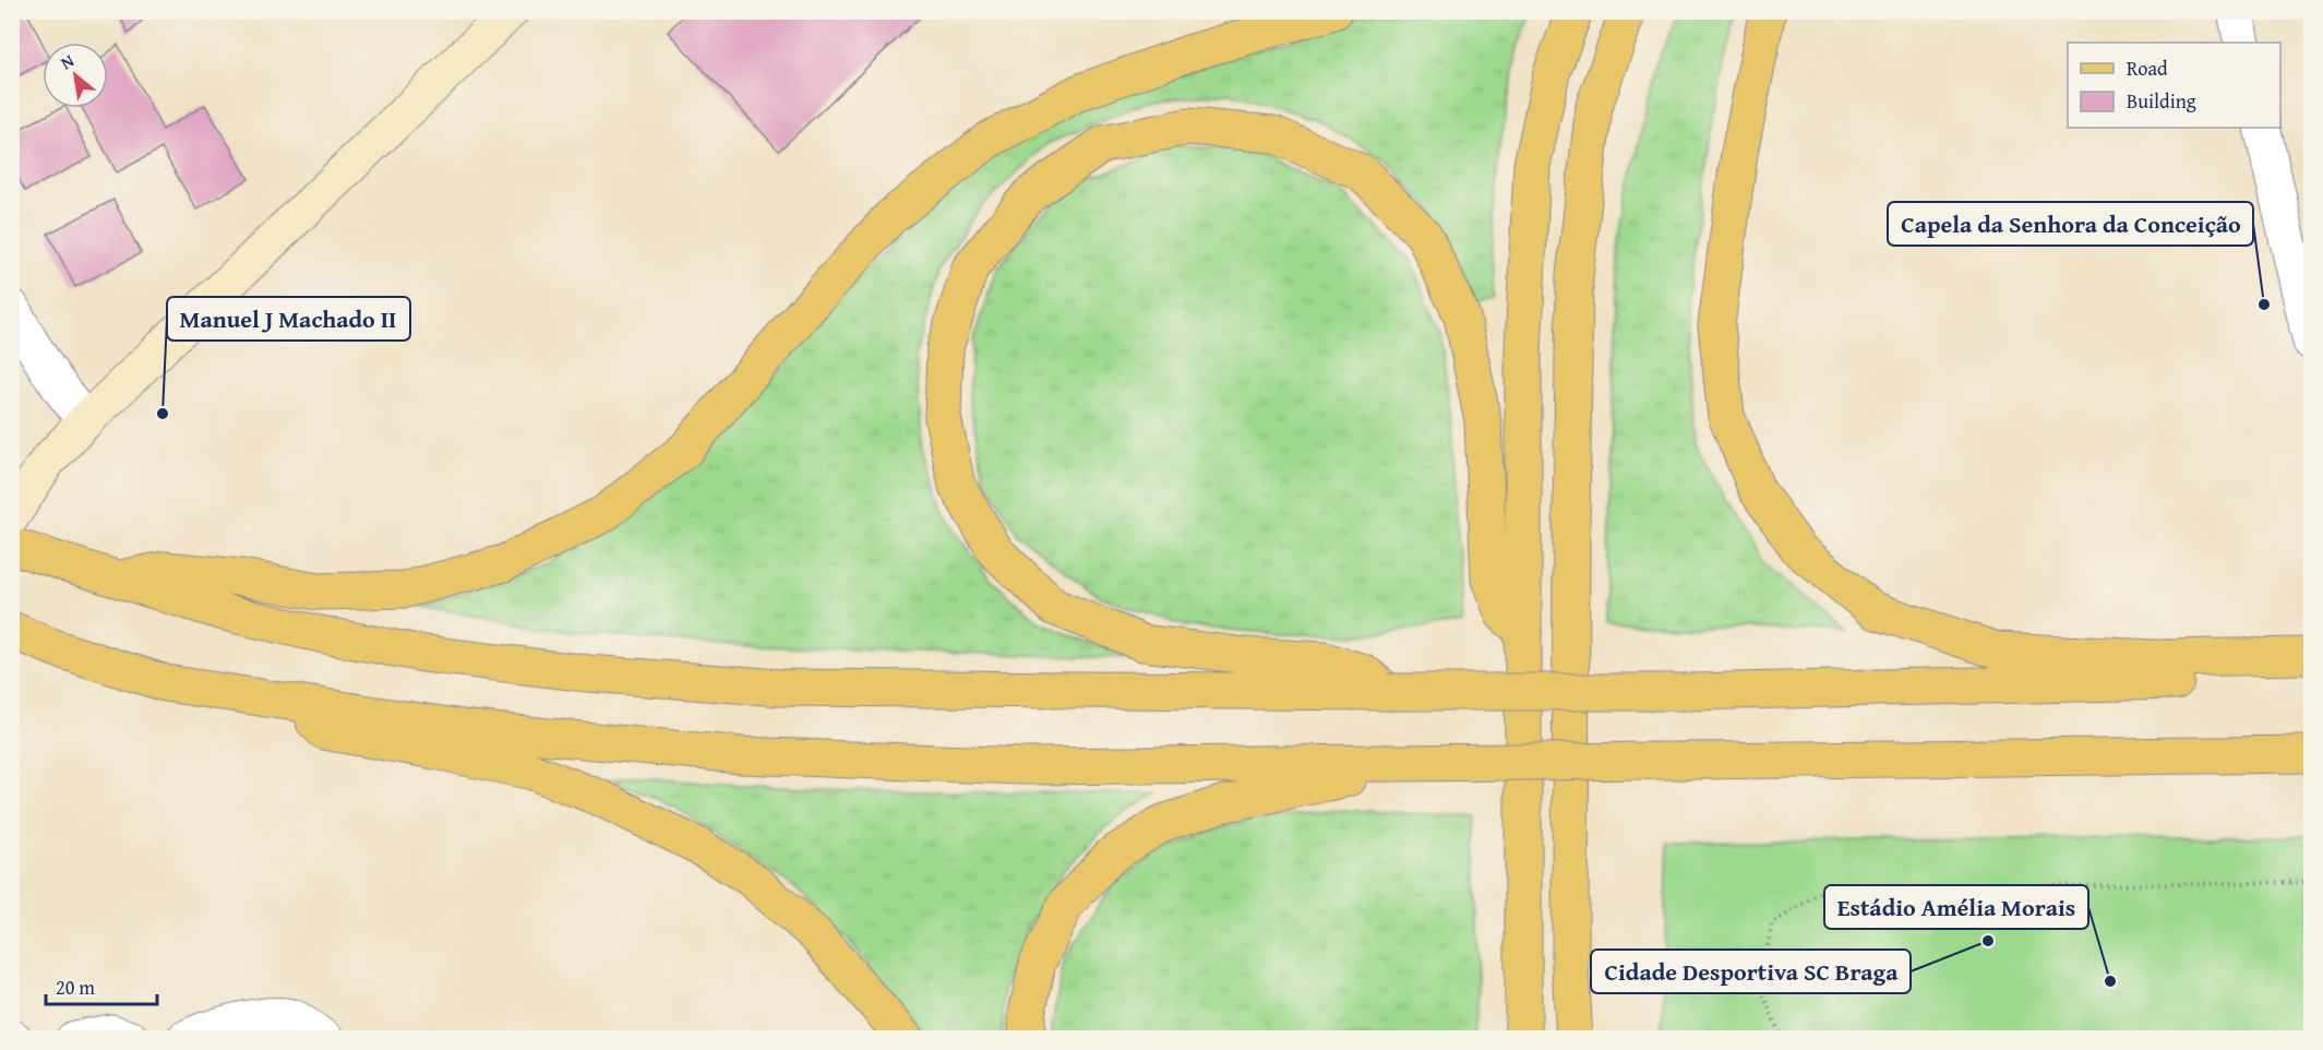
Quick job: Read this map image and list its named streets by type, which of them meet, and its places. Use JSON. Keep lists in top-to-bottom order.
{
  "places": [
    "Capela da Senhora da Conceição",
    "Manuel J Machado II",
    "Cidade Desportiva SC Braga",
    "Estádio Amélia Morais"
  ],
  "legend": ["Road", "Building"],
  "scale_bar": "20 m",
  "north": "top left"
}
